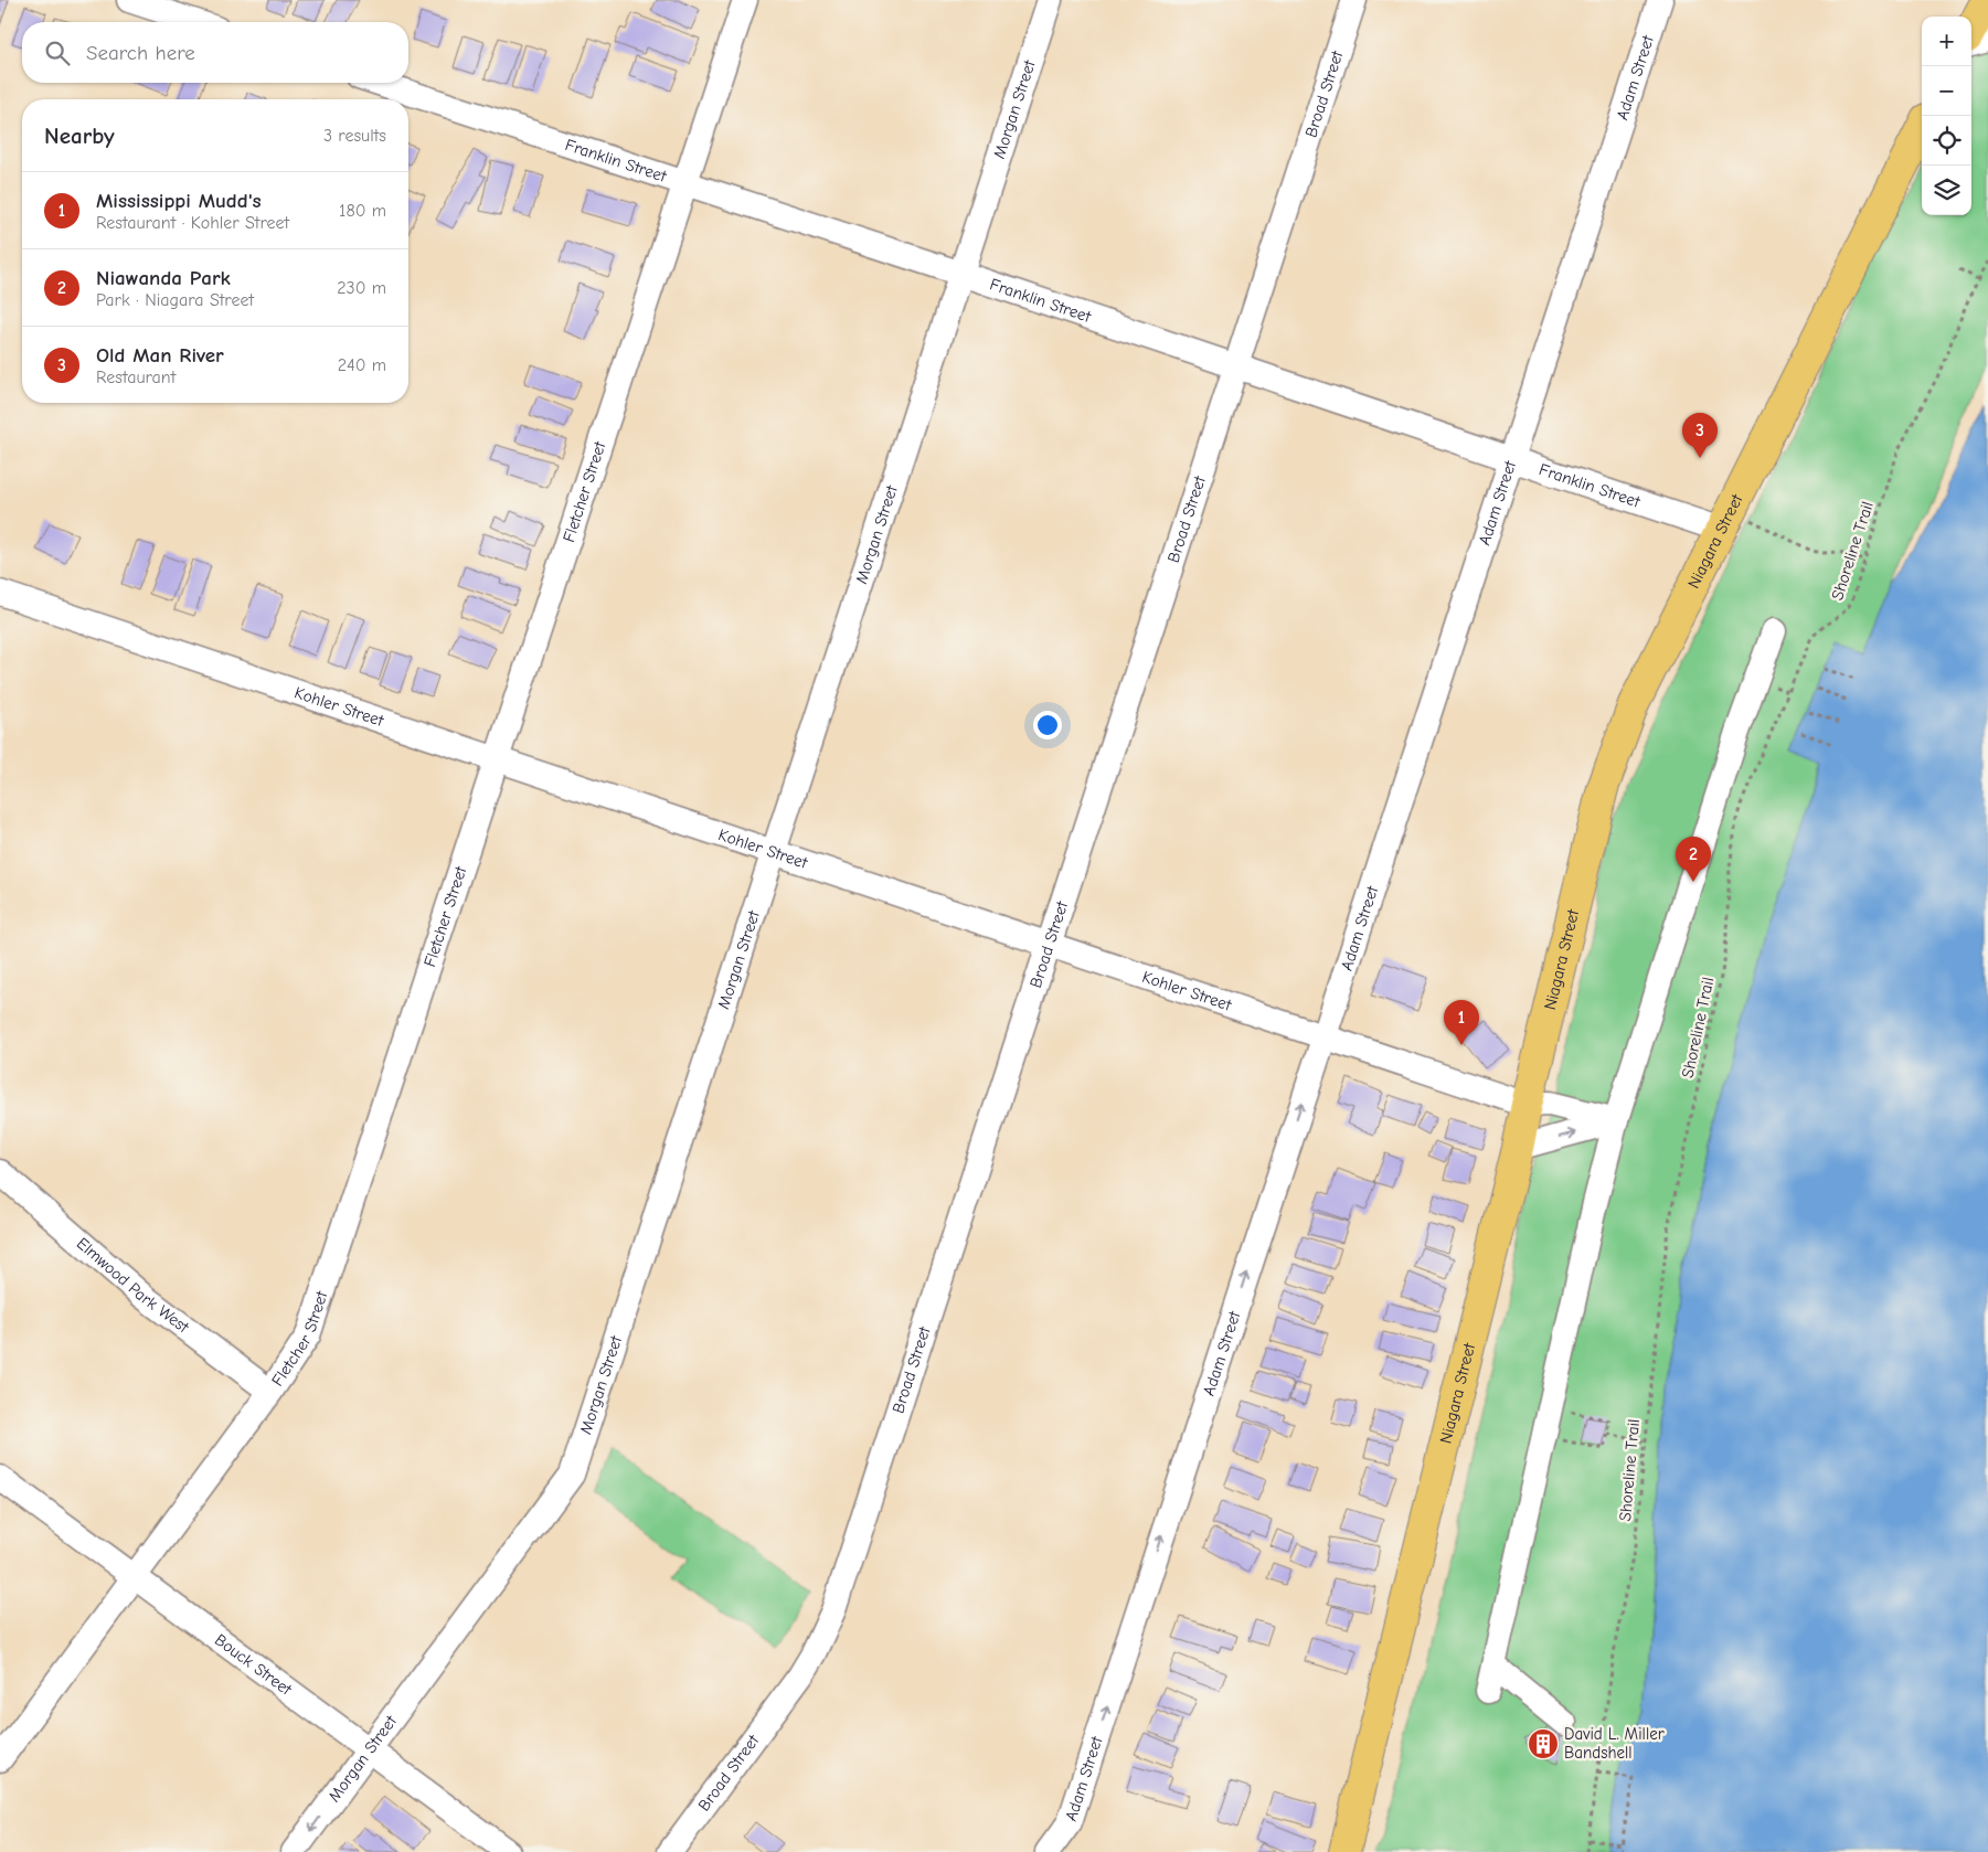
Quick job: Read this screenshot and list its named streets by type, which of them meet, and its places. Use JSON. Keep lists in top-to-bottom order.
{
  "streets": {
    "main road": ["Niagara Street"],
    "street": [
      "Adam Street",
      "Broad Street",
      "Morgan Street",
      "Franklin Street",
      "Fletcher Street",
      "Kohler Street",
      "Elmwood Park West",
      "Bouck Street"
    ],
    "path": ["Shoreline Trail"]
  },
  "crossings": [
    ["Adam Street", "Franklin Street"],
    ["Adam Street", "Kohler Street"],
    ["Broad Street", "Franklin Street"],
    ["Broad Street", "Kohler Street"],
    ["Morgan Street", "Franklin Street"],
    ["Morgan Street", "Kohler Street"],
    ["Morgan Street", "Bouck Street"],
    ["Franklin Street", "Fletcher Street"],
    ["Franklin Street", "Niagara Street"],
    ["Fletcher Street", "Kohler Street"],
    ["Fletcher Street", "Elmwood Park West"],
    ["Fletcher Street", "Bouck Street"],
    ["Niagara Street", "Kohler Street"]
  ],
  "one_way": ["Adam Street"],
  "places": {
    "building": ["David L. Miller Bandshell"]
  },
  "page": {
    "map_buttons": ["+", "−"],
    "search": "Search here",
    "heading": ["Nearby", "3 results"],
    "list": [
      {
        "mark": "1",
        "name": "Mississippi Mudd's",
        "note": "Restaurant · Kohler Street",
        "value": "180 m"
      },
      {
        "mark": "2",
        "name": "Niawanda Park",
        "note": "Park · Niagara Street",
        "value": "230 m"
      },
      {
        "mark": "3",
        "name": "Old Man River",
        "note": "Restaurant",
        "value": "240 m"
      }
    ],
    "pins": ["3", "2", "1"]
  }
}
